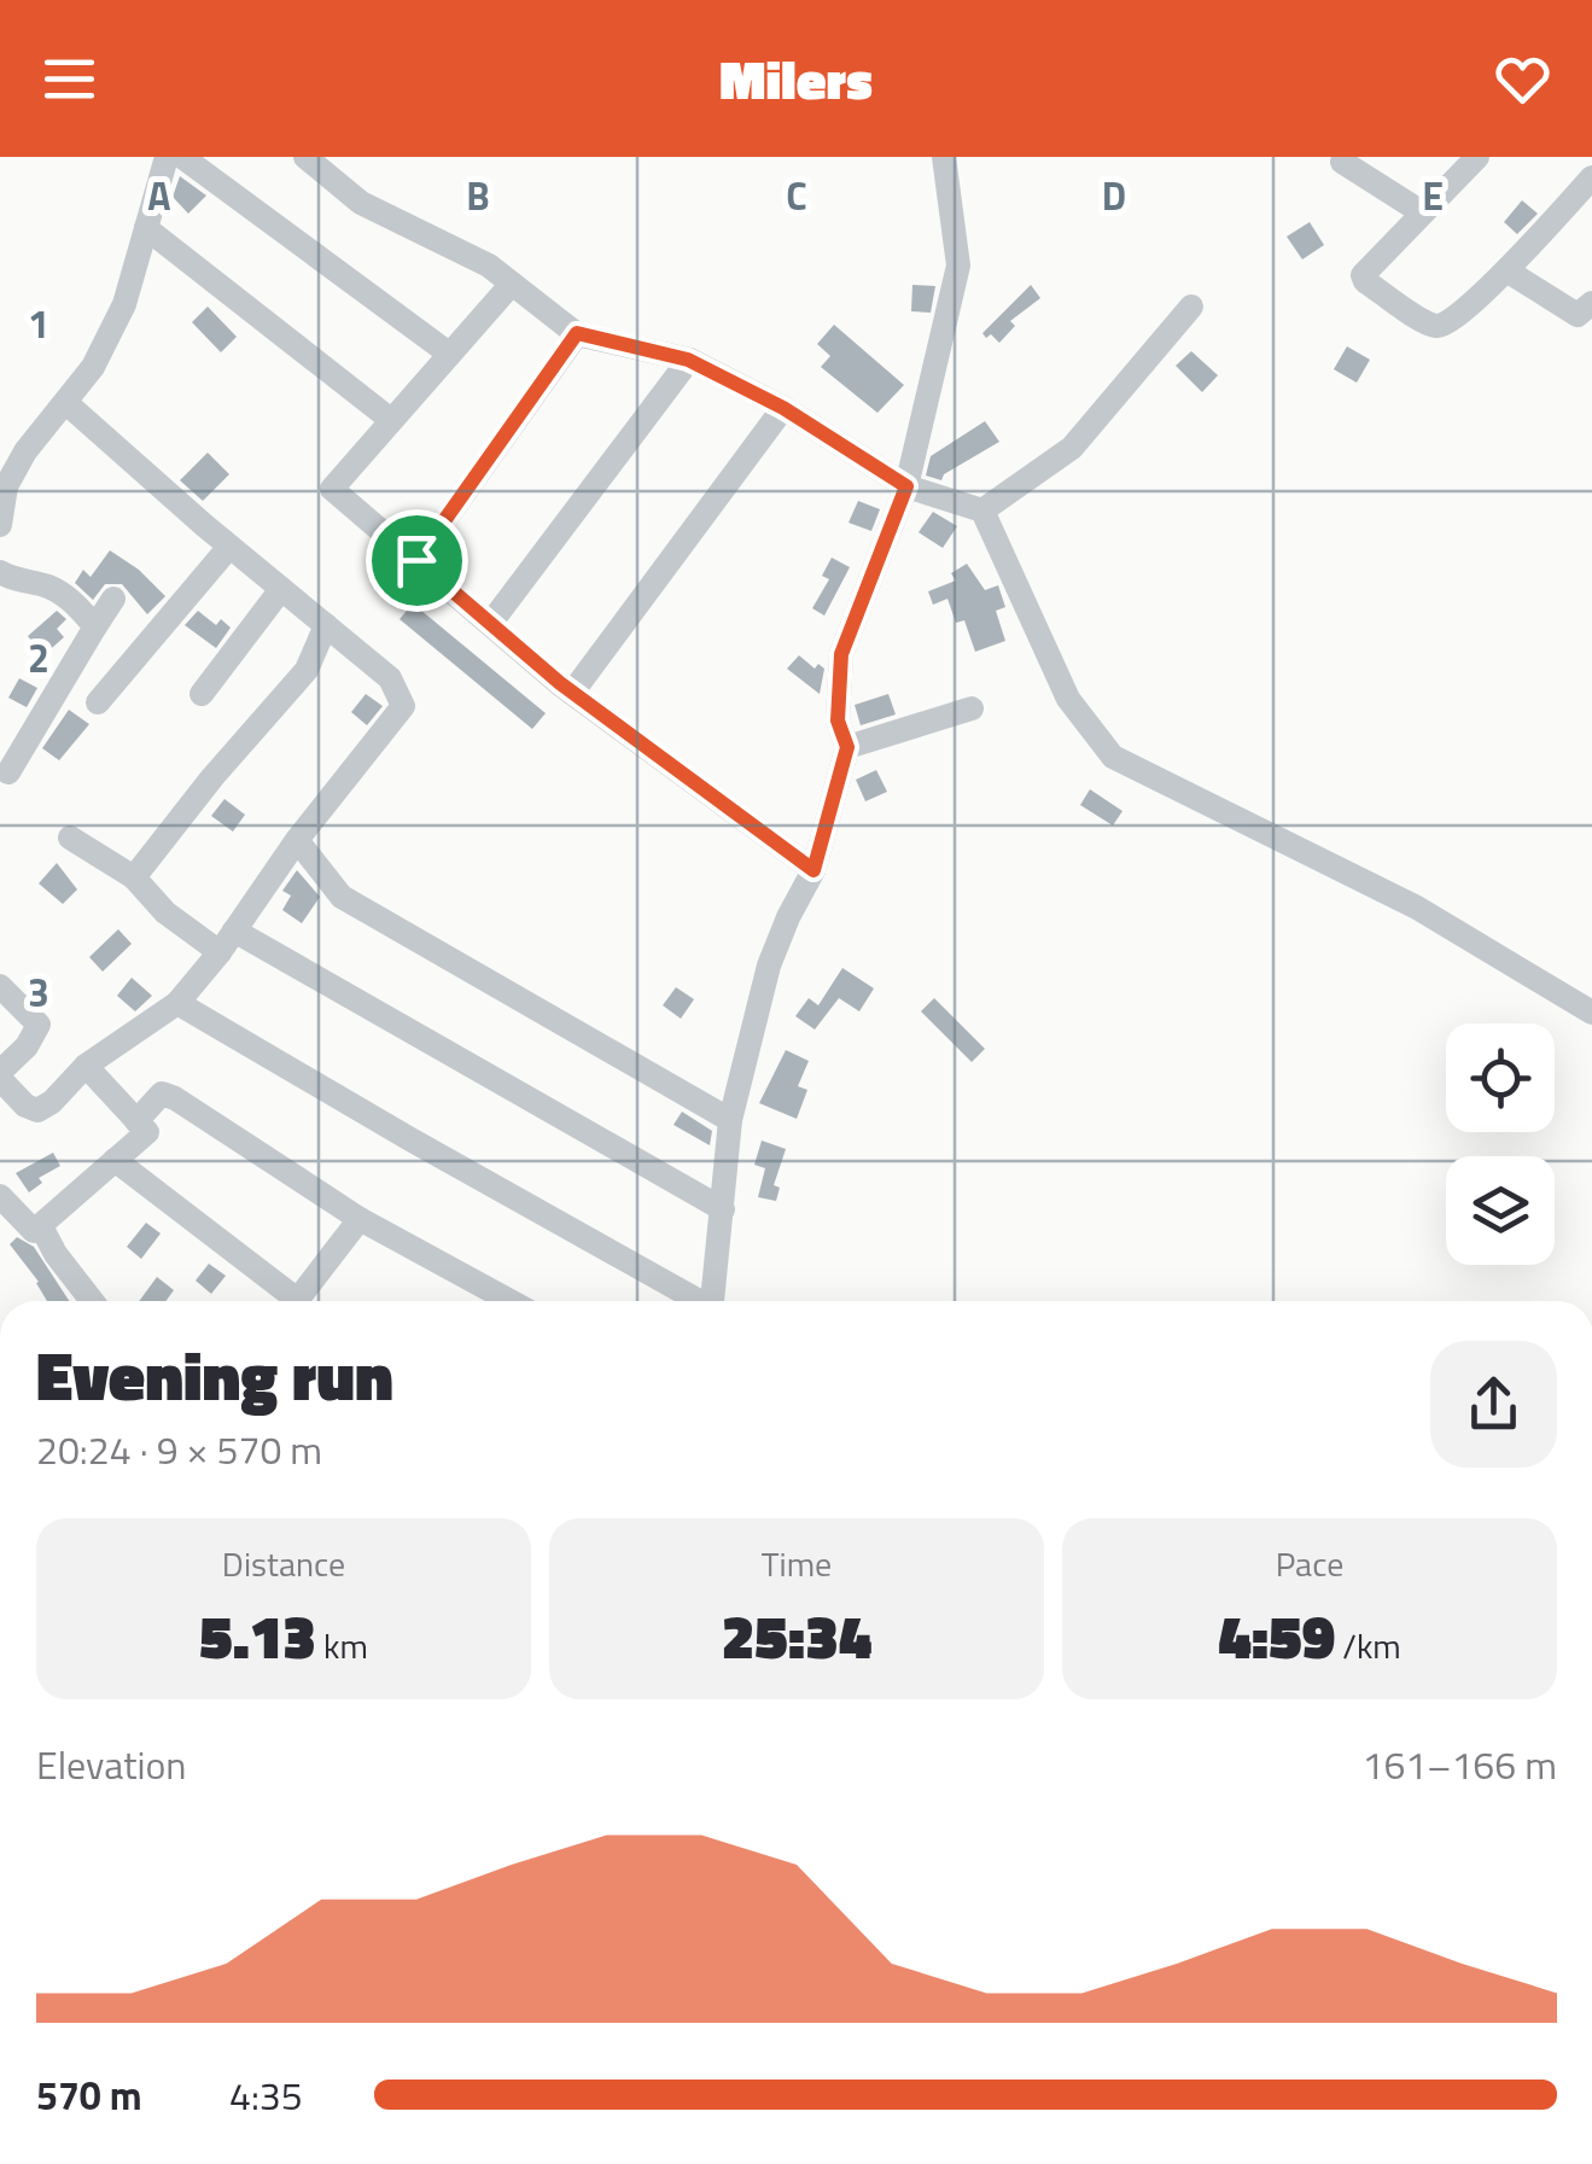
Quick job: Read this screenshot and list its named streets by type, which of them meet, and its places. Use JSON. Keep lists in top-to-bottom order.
{
  "page": {
    "header": "Milers",
    "heading": ["Evening run", "20:24 · 9 × 570 m"],
    "stats": [
      ["Distance", "5.13 km"],
      ["Time", "25:34"],
      ["Pace", "4:59 /km"]
    ],
    "chart": ["Elevation", "161–166 m"],
    "list": [
      {
        "name": "570 m",
        "note": "4:35"
      }
    ]
  },
  "grid": {
    "columns": [
      "A",
      "B",
      "C",
      "D",
      "E"
    ],
    "rows": ["1", "2", "3"]
  }
}
